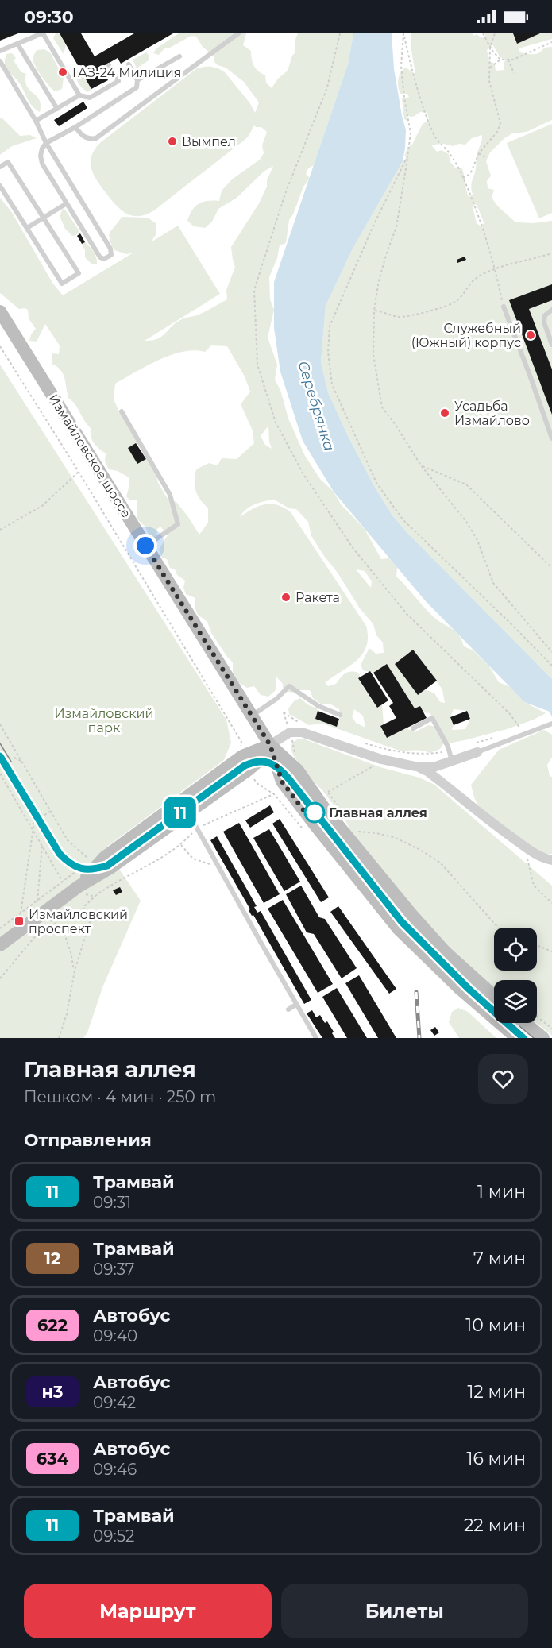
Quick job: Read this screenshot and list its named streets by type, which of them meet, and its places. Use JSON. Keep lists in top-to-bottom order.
{
  "streets": {
    "main road": ["Измайловское шоссе"]
  },
  "water": ["Серебрянка"],
  "parks": ["Измайловский парк"],
  "places": {
    "other": [
      "ГАЗ-24 Милиция",
      "Вымпел",
      "Служебный (Южный) корпус",
      "Усадьба Измайлово",
      "Ракета",
      "Главная аллея"
    ],
    "transit": ["Измайловский проспект"]
  },
  "lines": ["tram line 11"],
  "page": {
    "status": "09:30",
    "on_map": "11",
    "heading": [
      ["Главная аллея", "Пешком · 4 мин · 250 m"],
      "Отправления"
    ],
    "list": [
      {
        "mark": "11",
        "name": "Трамвай",
        "note": "09:31",
        "value": "1 мин"
      },
      {
        "mark": "12",
        "name": "Трамвай",
        "note": "09:37",
        "value": "7 мин"
      },
      {
        "mark": "622",
        "name": "Автобус",
        "note": "09:40",
        "value": "10 мин"
      },
      {
        "mark": "н3",
        "name": "Автобус",
        "note": "09:42",
        "value": "12 мин"
      },
      {
        "mark": "634",
        "name": "Автобус",
        "note": "09:46",
        "value": "16 мин"
      },
      {
        "mark": "11",
        "name": "Трамвай",
        "note": "09:52",
        "value": "22 мин"
      }
    ],
    "buttons": ["Маршрут", "Билеты"]
  }
}
